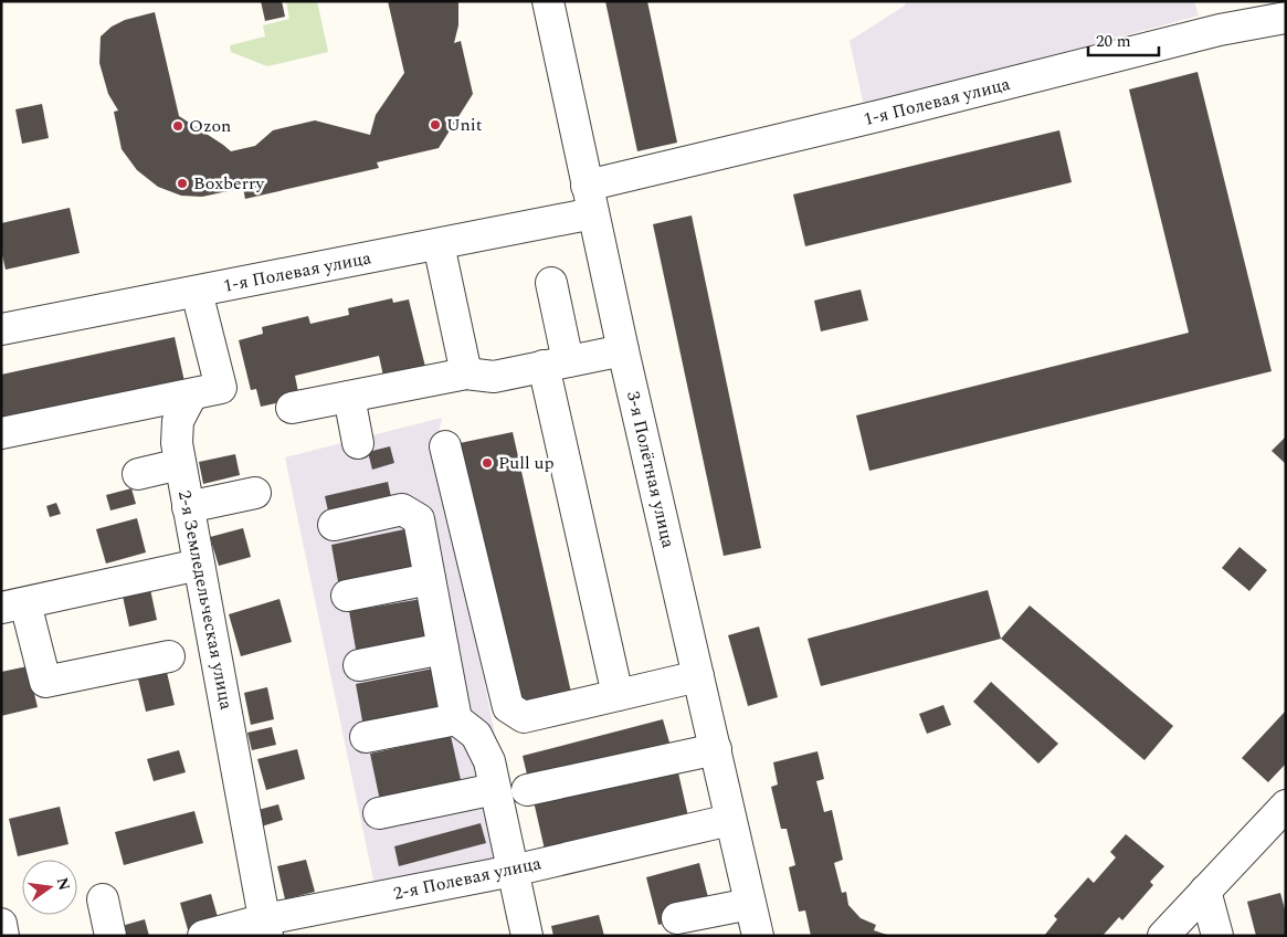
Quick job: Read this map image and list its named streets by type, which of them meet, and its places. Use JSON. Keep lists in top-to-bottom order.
{
  "streets": {
    "street": [
      "1-я Полевая улица",
      "3-я Полётная улица",
      "2-я Земледельческая улица",
      "2-я Полевая улица"
    ]
  },
  "crossings": [
    ["1-я Полевая улица", "3-я Полётная улица"],
    ["3-я Полётная улица", "2-я Полевая улица"],
    ["2-я Земледельческая улица", "2-я Полевая улица"]
  ],
  "places": [
    "Unit",
    "Ozon",
    "Boxberry",
    "Pull up"
  ],
  "scale_bar": "20 m",
  "north": "right"
}
